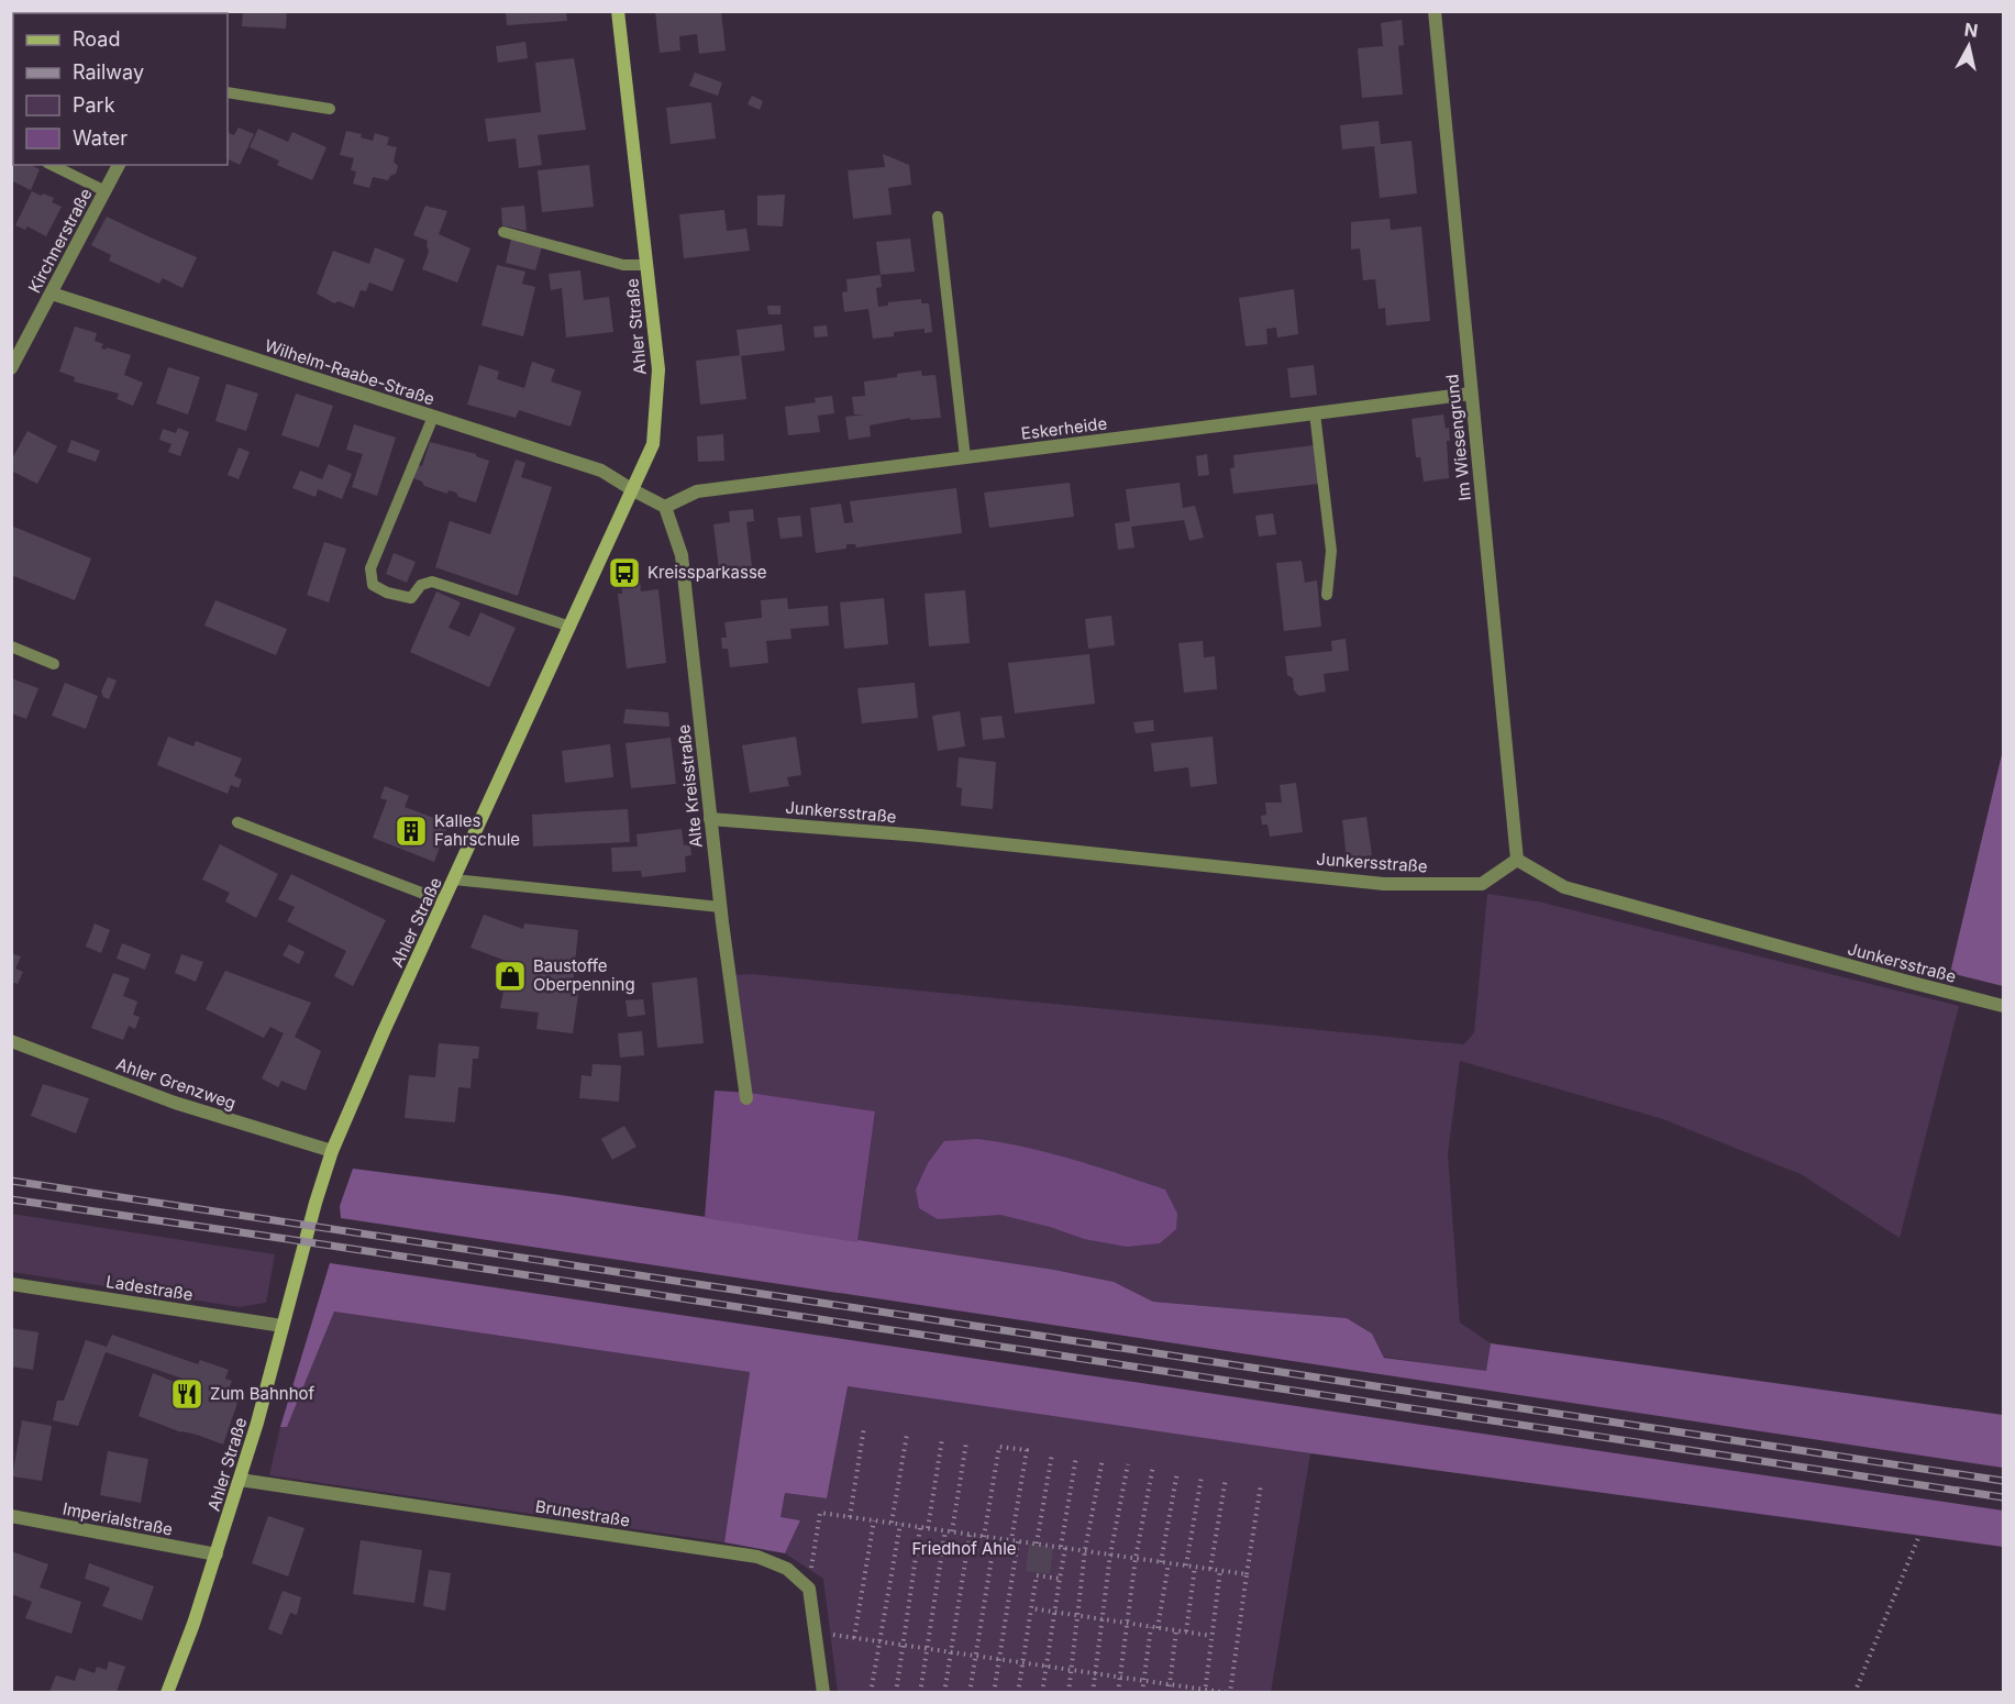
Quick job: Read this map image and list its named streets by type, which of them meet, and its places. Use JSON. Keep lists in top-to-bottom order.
{
  "streets": {
    "main road": ["Ahler Straße"],
    "street": [
      "Kirchnerstraße",
      "Wilhelm-Raabe-Straße",
      "Eskerheide",
      "Im Wiesengrund",
      "Alte Kreisstraße",
      "Junkersstraße",
      "Ahler Grenzweg",
      "Ladestraße",
      "Brunestraße",
      "Imperialstraße"
    ]
  },
  "crossings": [
    ["Kirchnerstraße", "Wilhelm-Raabe-Straße"],
    ["Ahler Straße", "Wilhelm-Raabe-Straße"],
    ["Ahler Straße", "Ahler Grenzweg"],
    ["Ahler Straße", "Ladestraße"],
    ["Ahler Straße", "Brunestraße"],
    ["Ahler Straße", "Imperialstraße"],
    ["Eskerheide", "Im Wiesengrund"],
    ["Eskerheide", "Alte Kreisstraße"],
    ["Im Wiesengrund", "Junkersstraße"],
    ["Alte Kreisstraße", "Junkersstraße"]
  ],
  "parks": ["Friedhof Ahle"],
  "places": {
    "bus stop": ["Kreissparkasse"],
    "building": ["Kalles Fahrschule"],
    "shop": ["Baustoffe Oberpenning"],
    "restaurant": ["Zum Bahnhof"]
  },
  "legend": [
    "Road",
    "Railway",
    "Park",
    "Water"
  ],
  "north": "top"
}
